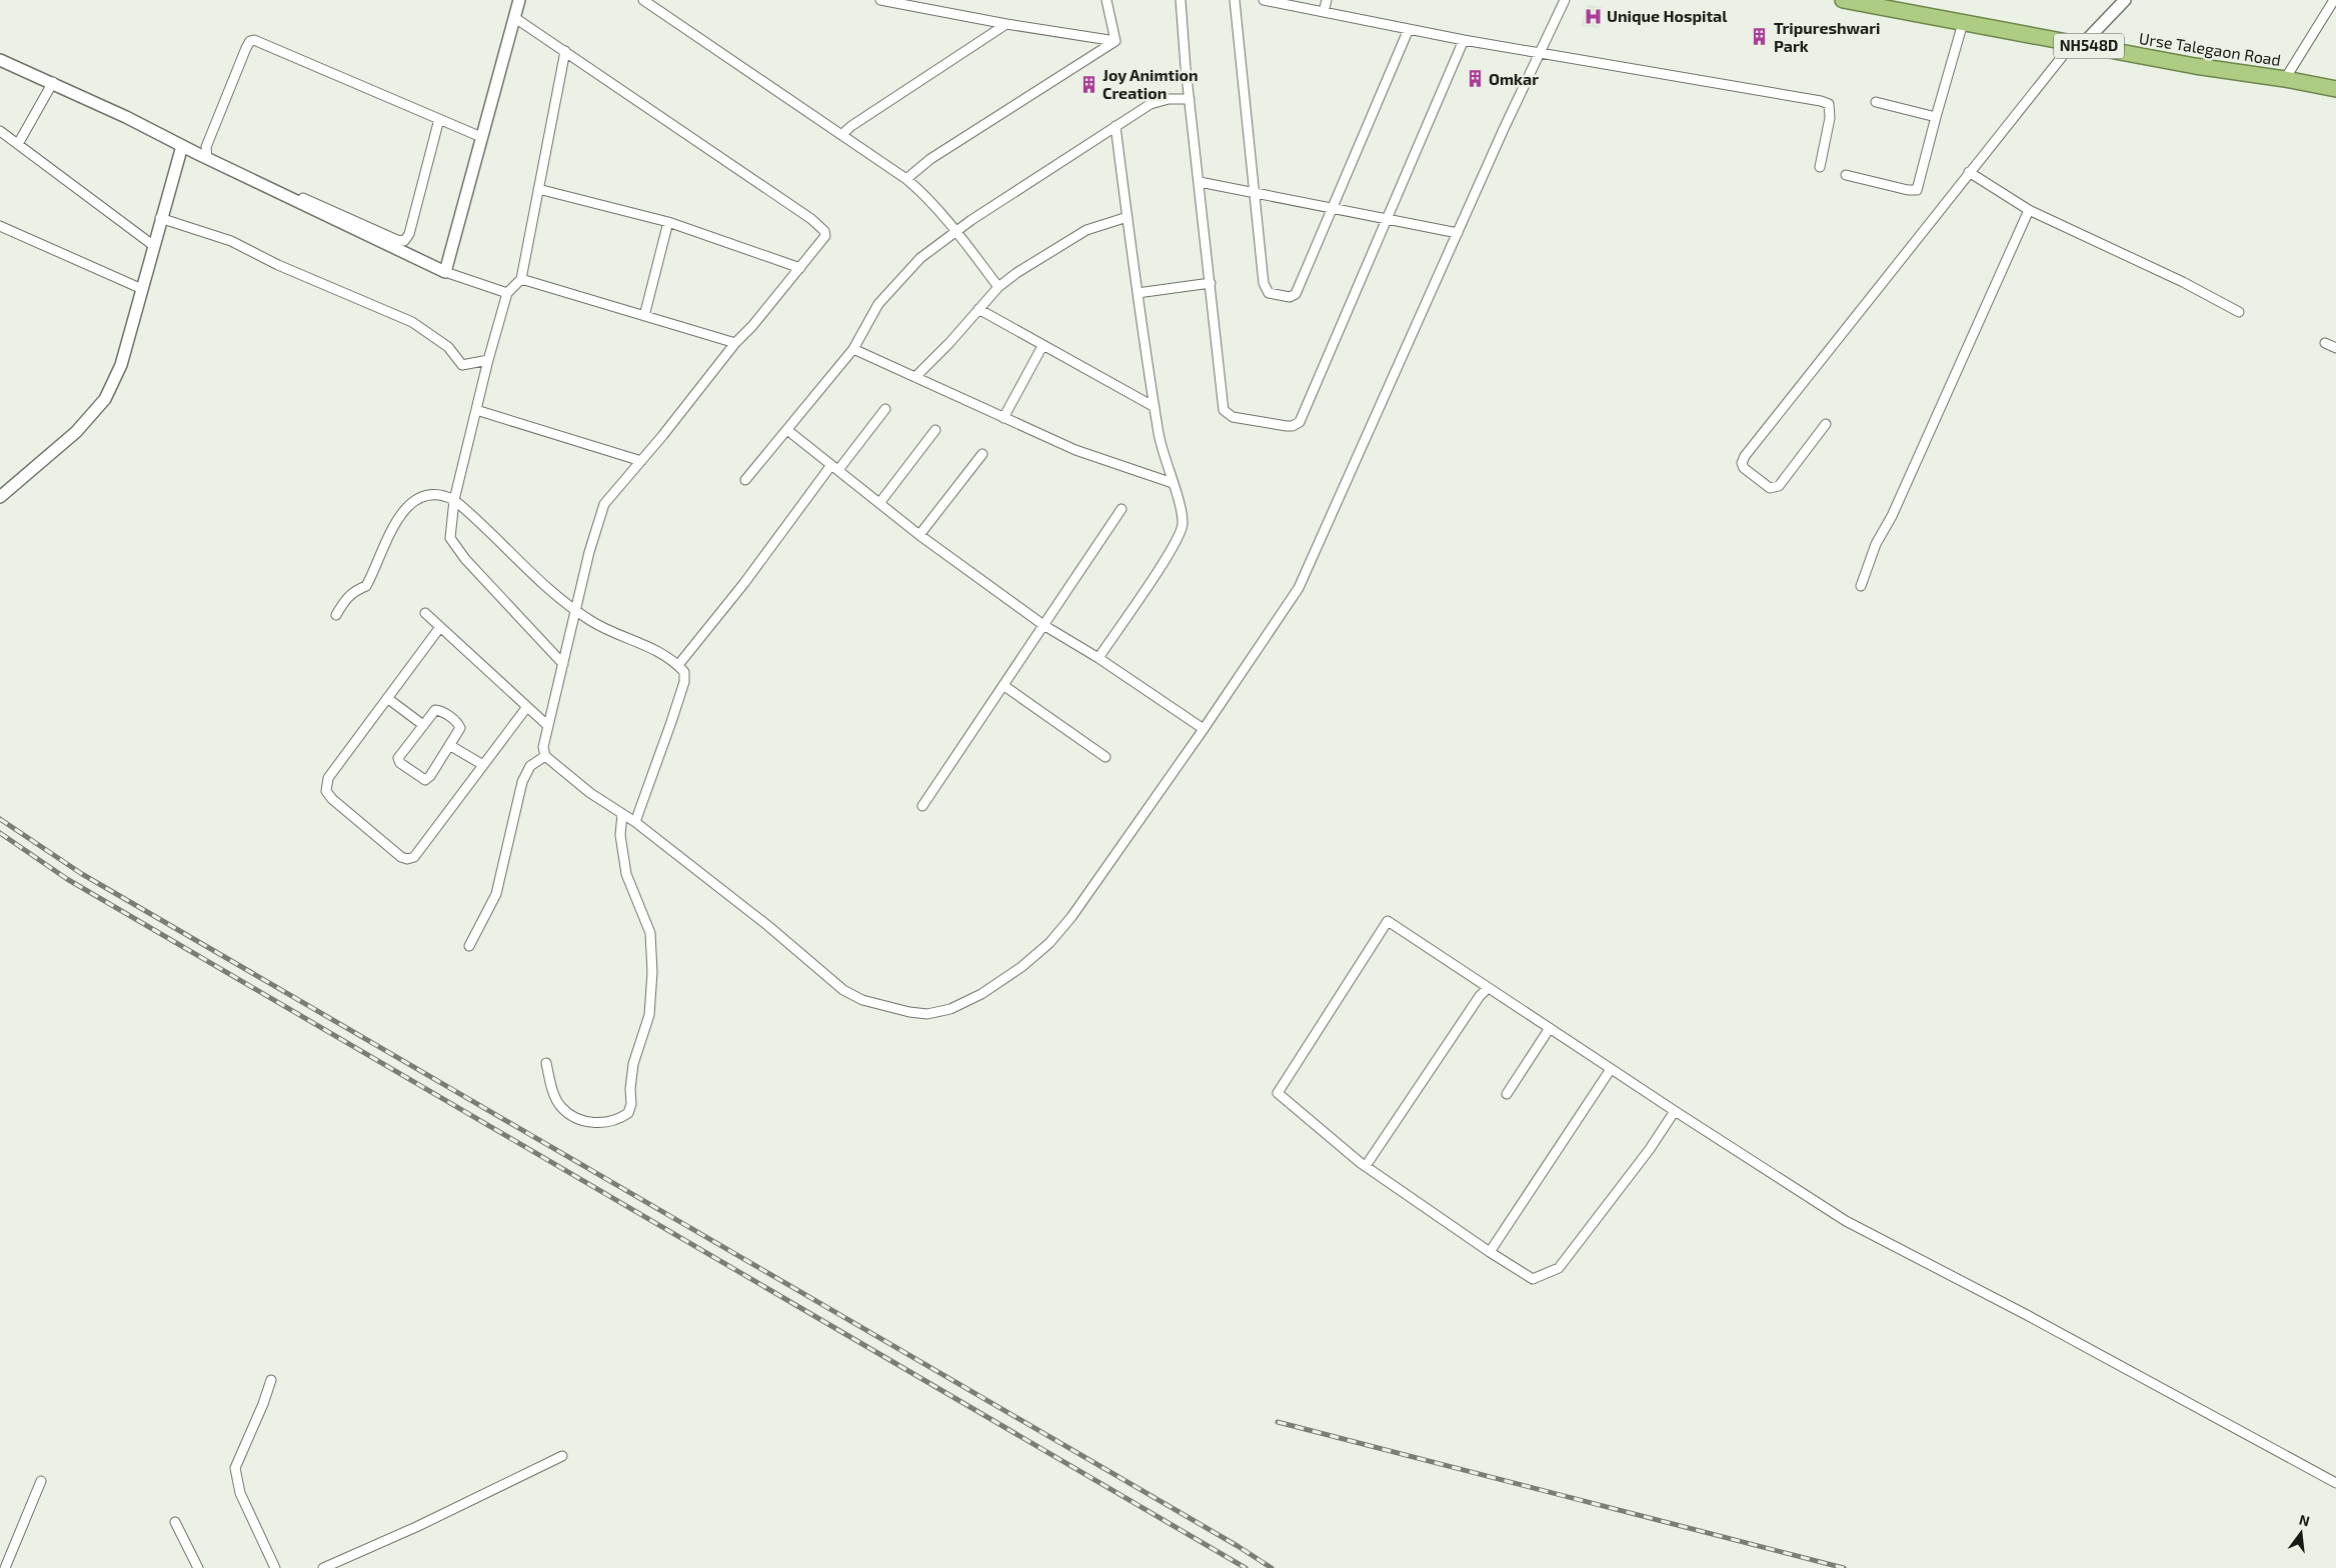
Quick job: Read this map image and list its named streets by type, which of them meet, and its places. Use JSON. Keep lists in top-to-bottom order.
{
  "streets": {
    "highway": ["NH548D", "Urse Talegaon Road"]
  },
  "places": {
    "hospital": ["Unique Hospital"],
    "building": ["Tripureshwari Park", "Omkar", "Joy Animtion Creation"]
  },
  "north": "top"
}
